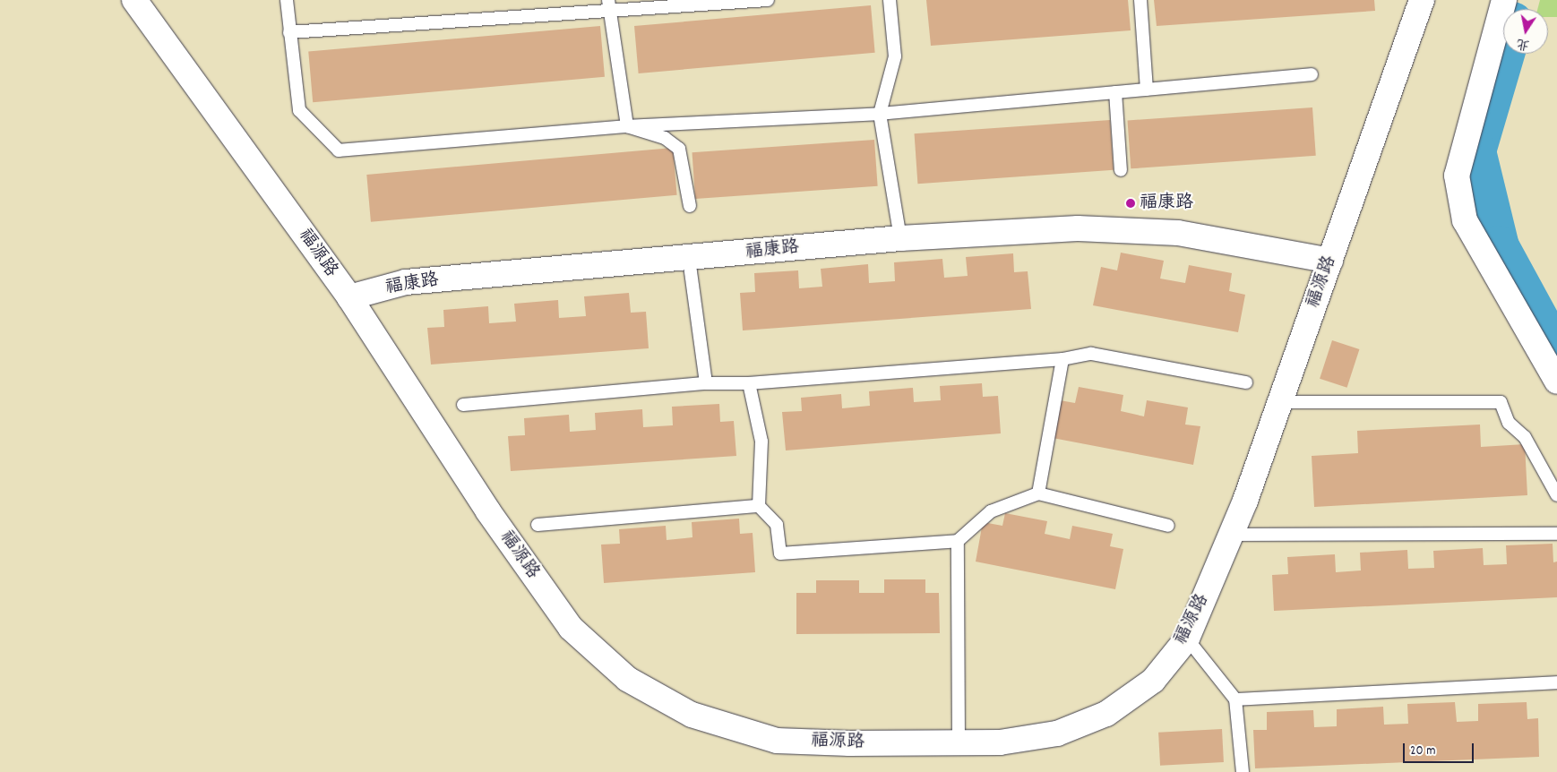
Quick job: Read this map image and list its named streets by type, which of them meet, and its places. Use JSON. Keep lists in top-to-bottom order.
{
  "streets": {
    "street": ["福康路", "福源路"]
  },
  "crossings": [
    ["福康路", "福源路"]
  ],
  "places": ["福康路"],
  "scale_bar": "20 m",
  "north": "bottom"
}
